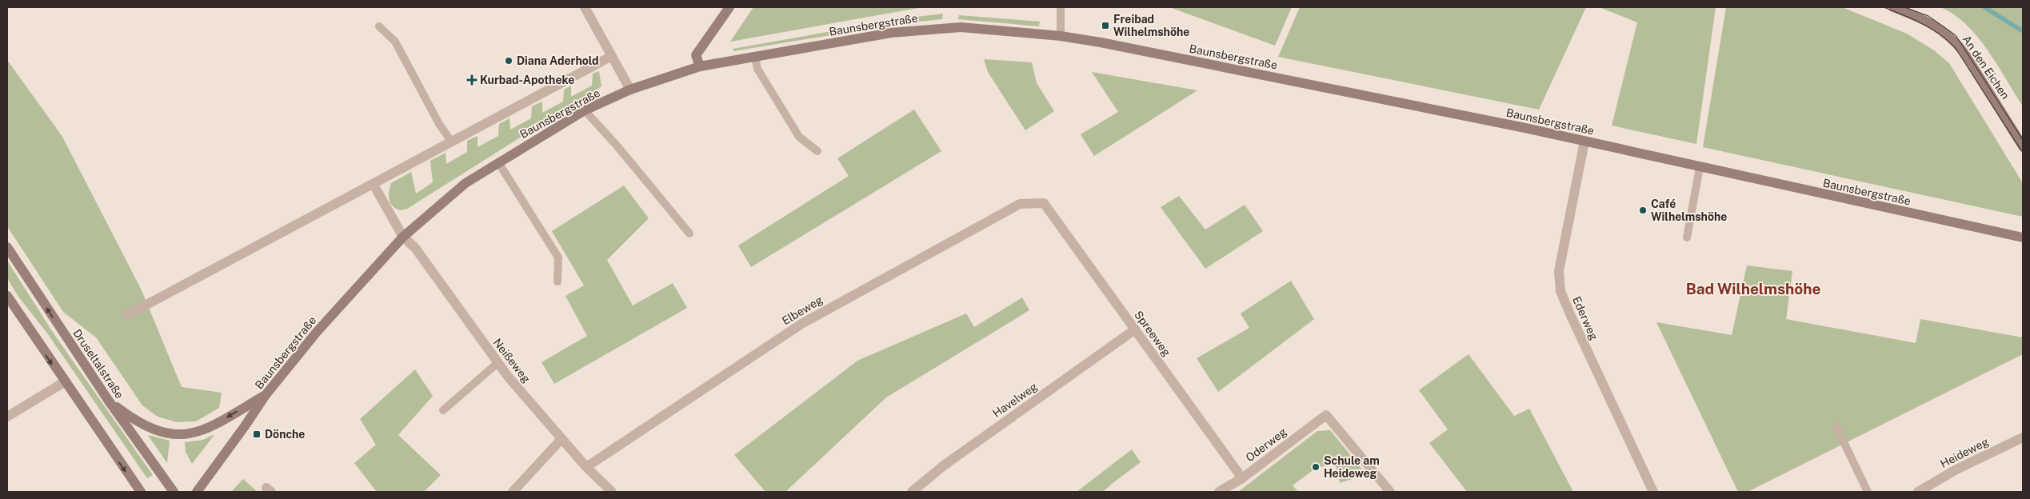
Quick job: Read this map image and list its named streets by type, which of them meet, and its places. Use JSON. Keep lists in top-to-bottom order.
{
  "streets": {
    "main road": ["Baunsbergstraße", "An den Eichen", "Druseltalstraße"],
    "street": [
      "Elbeweg",
      "Ederweg",
      "Spreeweg",
      "Neißeweg",
      "Havelweg",
      "Oderweg",
      "Heideweg"
    ]
  },
  "crossings": [
    ["Baunsbergstraße", "Ederweg"],
    ["Baunsbergstraße", "Neißeweg"],
    ["Elbeweg", "Spreeweg"],
    ["Elbeweg", "Neißeweg"],
    ["Spreeweg", "Havelweg"],
    ["Spreeweg", "Oderweg"]
  ],
  "districts": ["Bad Wilhelmshöhe"],
  "places": {
    "transit": ["Freibad Wilhelmshöhe", "Dönche"],
    "other": ["Diana Aderhold", "Café Wilhelmshöhe", "Schule am Heideweg"],
    "health": ["Kurbad-Apotheke"]
  }
}
